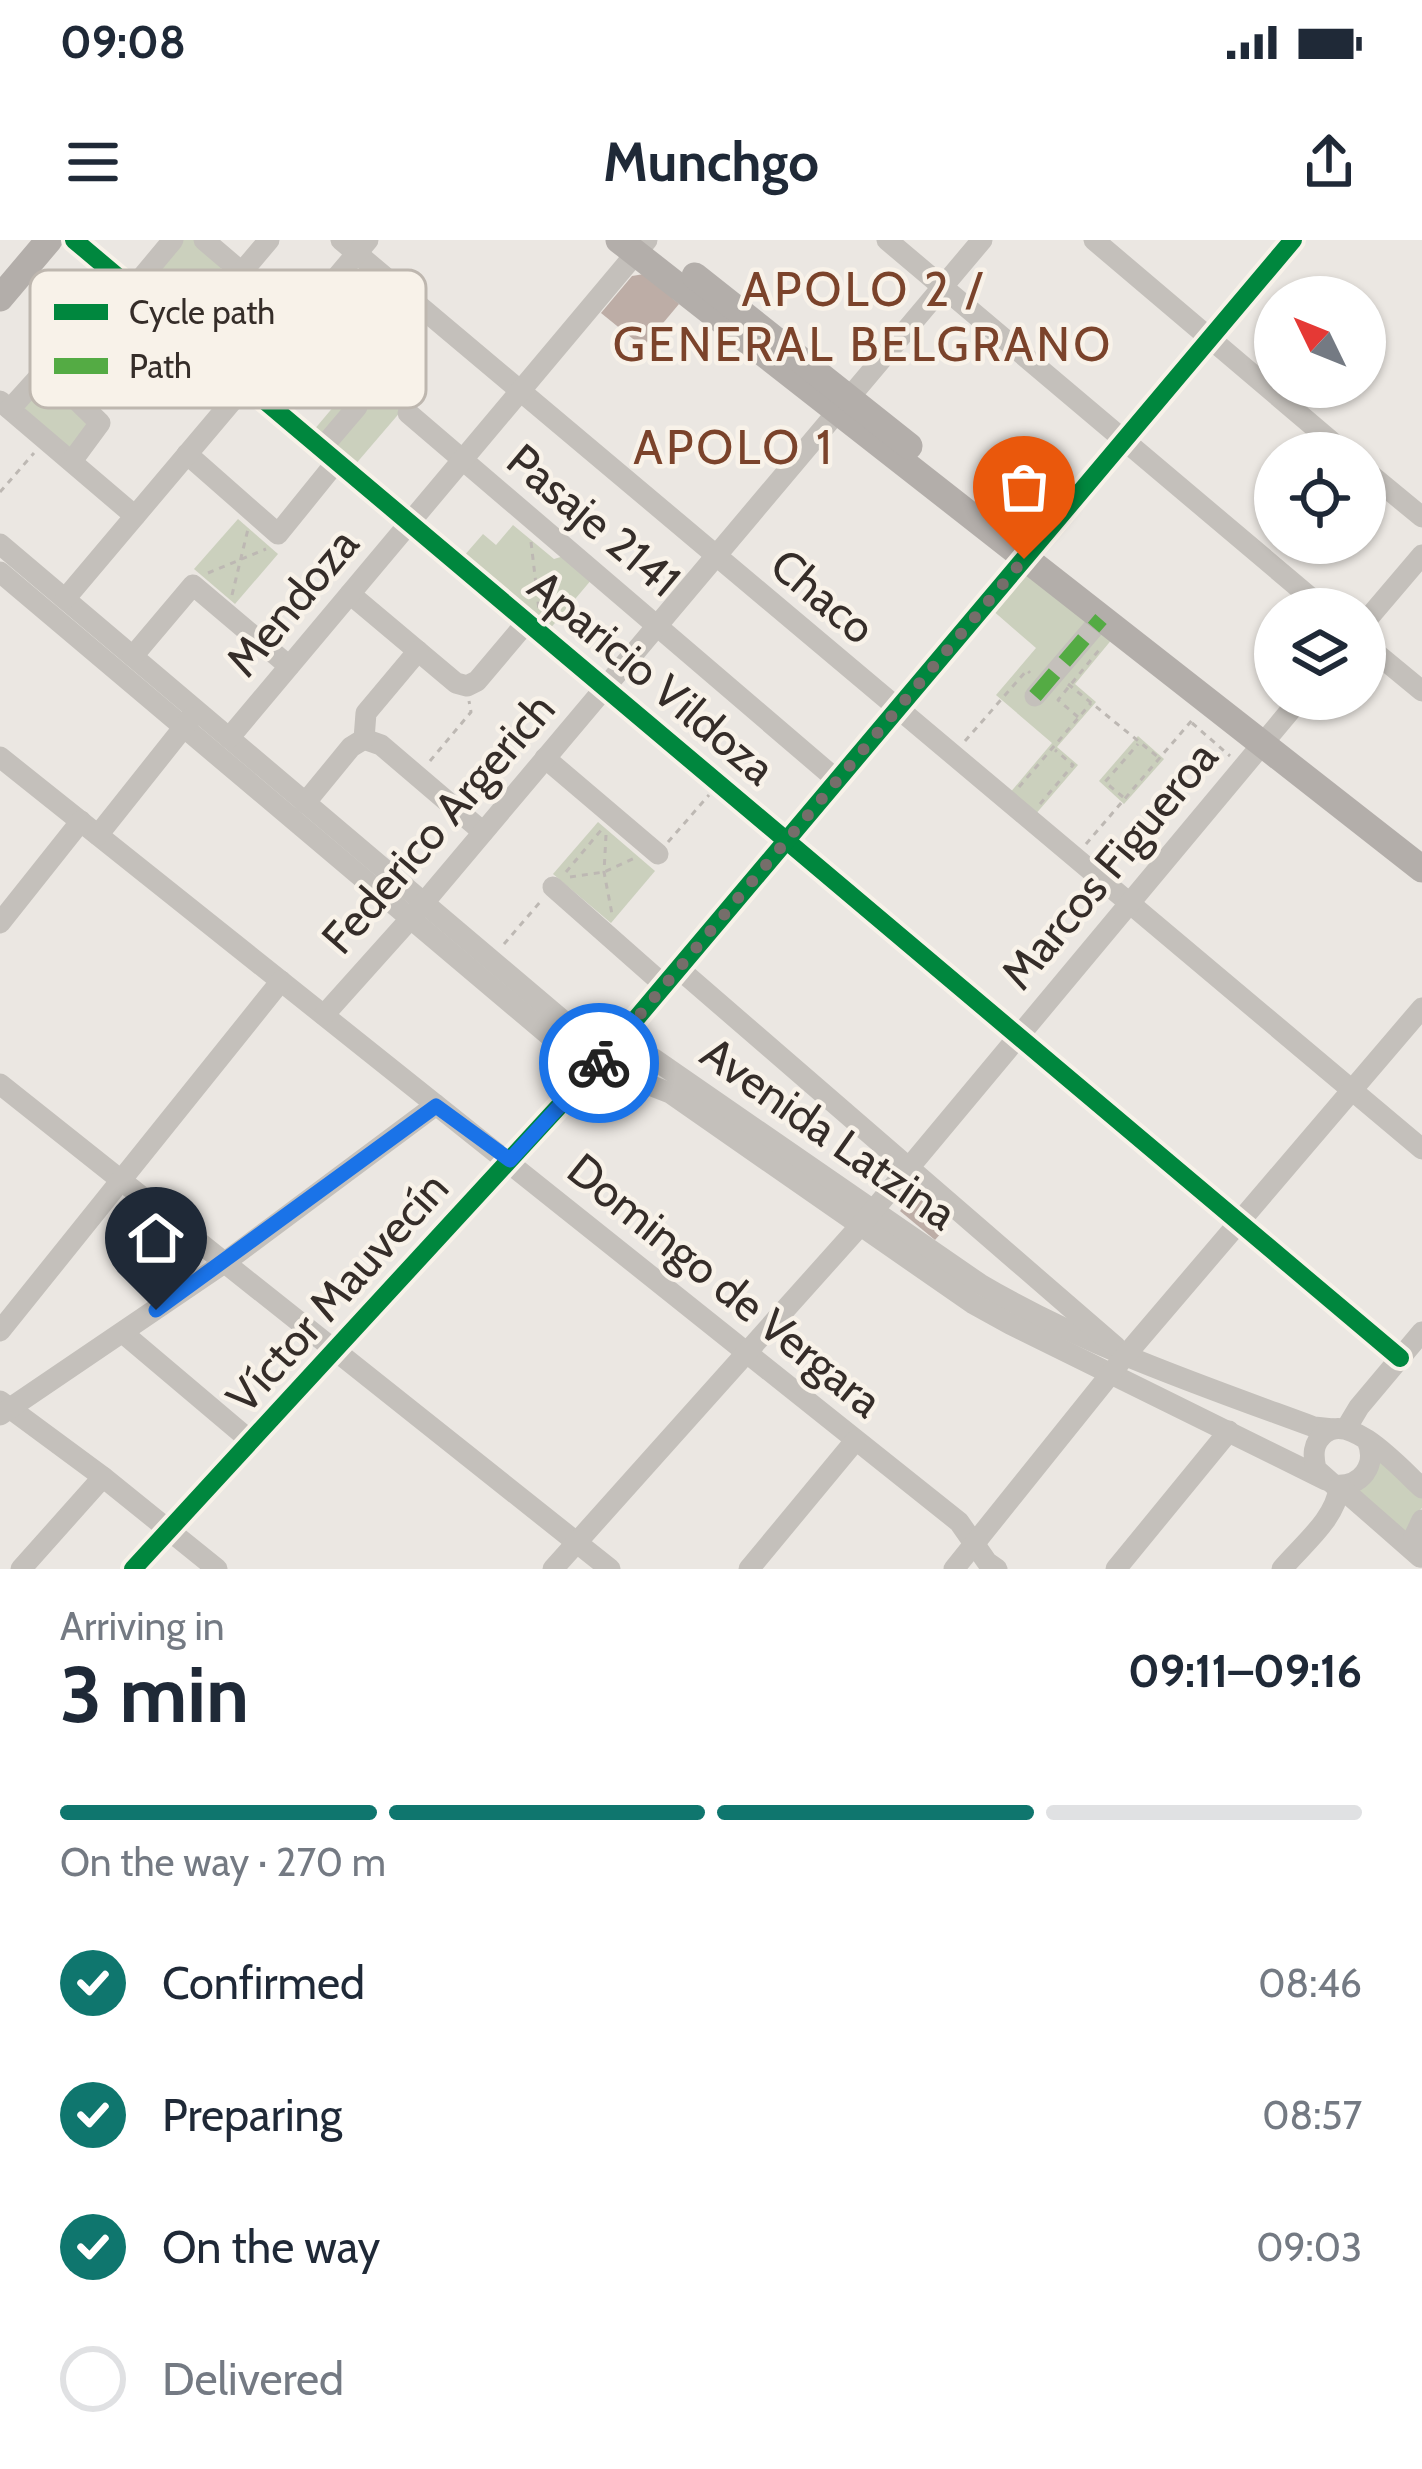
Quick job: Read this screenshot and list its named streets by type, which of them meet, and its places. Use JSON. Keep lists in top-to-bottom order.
{
  "streets": {
    "street": [
      "Pasaje 2141",
      "Chaco",
      "Mendoza",
      "Aparicio Vildoza",
      "Federico Argerich",
      "Marcos Figueroa",
      "Avenida Latzina",
      "Domingo de Vergara",
      "Víctor Mauvecín"
    ]
  },
  "crossings": [
    ["Pasaje 2141", "Mendoza"],
    ["Pasaje 2141", "Federico Argerich"],
    ["Pasaje 2141", "Víctor Mauvecín"],
    ["Chaco", "Mendoza"],
    ["Chaco", "Federico Argerich"],
    ["Chaco", "Marcos Figueroa"],
    ["Chaco", "Víctor Mauvecín"],
    ["Mendoza", "Aparicio Vildoza"],
    ["Mendoza", "Avenida Latzina"],
    ["Aparicio Vildoza", "Federico Argerich"],
    ["Aparicio Vildoza", "Marcos Figueroa"],
    ["Aparicio Vildoza", "Víctor Mauvecín"],
    ["Federico Argerich", "Avenida Latzina"],
    ["Federico Argerich", "Domingo de Vergara"],
    ["Marcos Figueroa", "Avenida Latzina"],
    ["Marcos Figueroa", "Domingo de Vergara"],
    ["Avenida Latzina", "Víctor Mauvecín"],
    ["Domingo de Vergara", "Víctor Mauvecín"]
  ],
  "districts": ["APOLO 2 / GENERAL BELGRANO", "APOLO 1"],
  "legend": ["Cycle path", "Path"],
  "north": "top left",
  "page": {
    "status": "09:08",
    "header": "Munchgo",
    "heading": ["3 min", "Arriving in", "09:11–09:16"],
    "bar": "On the way · 270 m",
    "list": [
      ["Confirmed", "08:46"],
      ["Preparing", "08:57"],
      ["On the way", "09:03"],
      "Delivered"
    ]
  }
}
